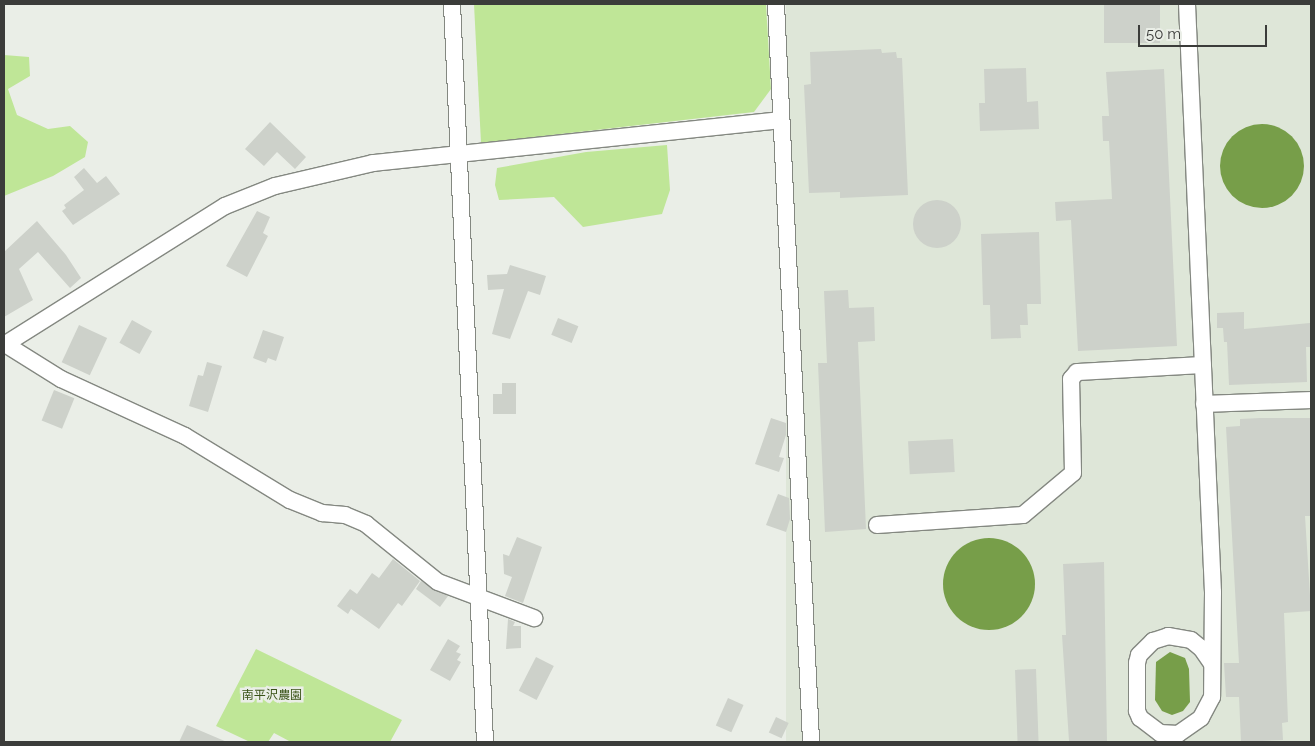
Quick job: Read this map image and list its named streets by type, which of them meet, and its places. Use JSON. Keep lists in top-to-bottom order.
{
  "parks": ["南平沢農園"],
  "scale_bar": "50 m"
}
